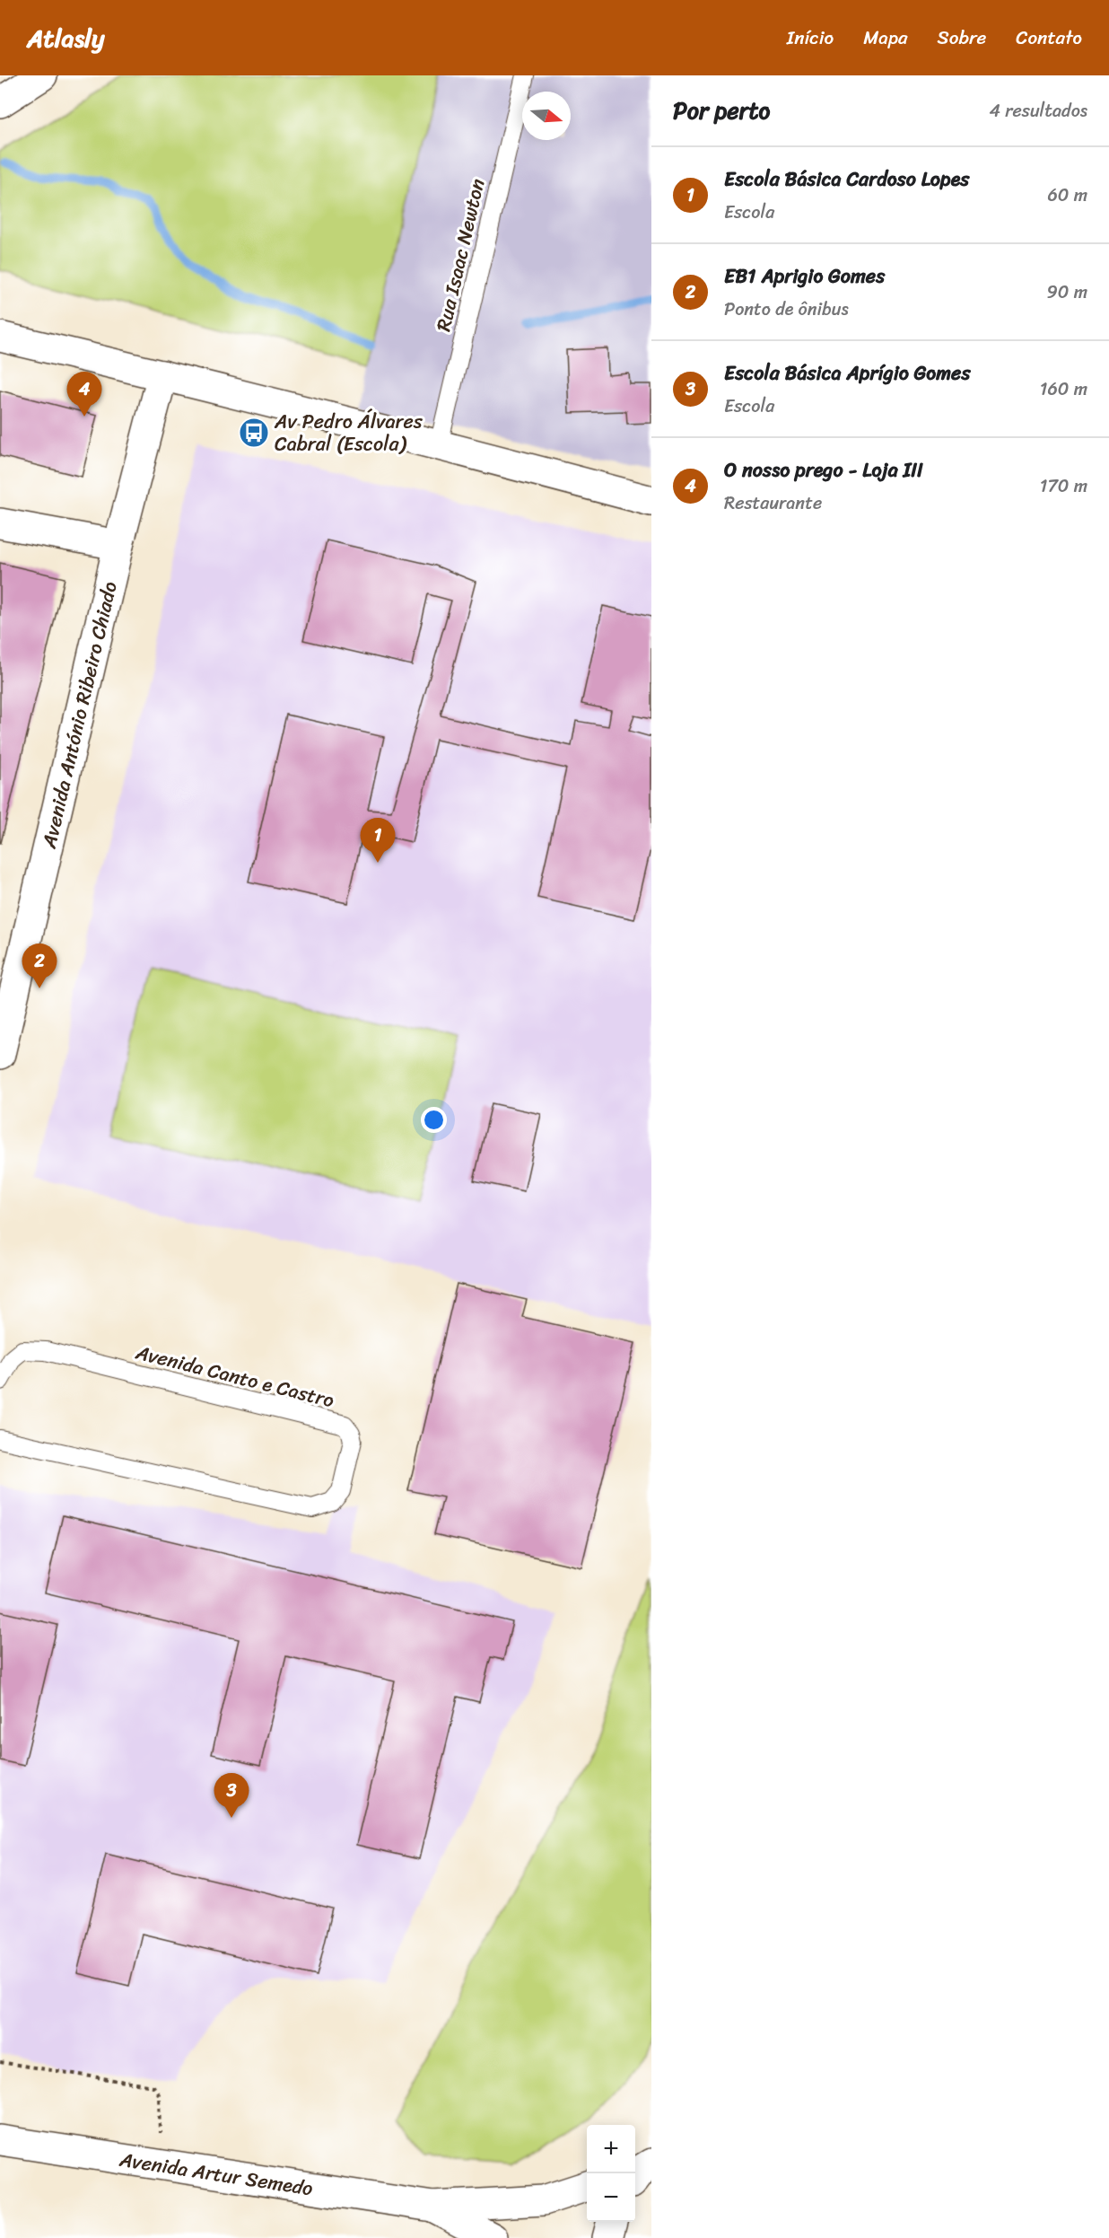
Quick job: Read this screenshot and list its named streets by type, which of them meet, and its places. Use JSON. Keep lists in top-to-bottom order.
{
  "streets": {
    "street": ["Avenida António Ribeiro Chiado", "Avenida Artur Semedo"],
    "lane": ["Rua Isaac Newton", "Avenida Canto e Castro"]
  },
  "places": {
    "bus stop": ["Av Pedro Álvares Cabral (Escola)"]
  },
  "north": "right",
  "page": {
    "header": "Atlasly",
    "nav": [
      "Início",
      "Mapa",
      "Sobre",
      "Contato"
    ],
    "heading": ["Por perto", "4 resultados"],
    "list": [
      {
        "mark": "1",
        "name": "Escola Básica Cardoso Lopes",
        "note": "Escola",
        "value": "60 m"
      },
      {
        "mark": "2",
        "name": "EB1 Aprigio Gomes",
        "note": "Ponto de ônibus",
        "value": "90 m"
      },
      {
        "mark": "3",
        "name": "Escola Básica Aprígio Gomes",
        "note": "Escola",
        "value": "160 m"
      },
      {
        "mark": "4",
        "name": "O nosso prego - Loja III",
        "note": "Restaurante",
        "value": "170 m"
      }
    ],
    "pins": [
      "4",
      "1",
      "2",
      "3"
    ],
    "map_buttons": ["+", "−"]
  }
}
